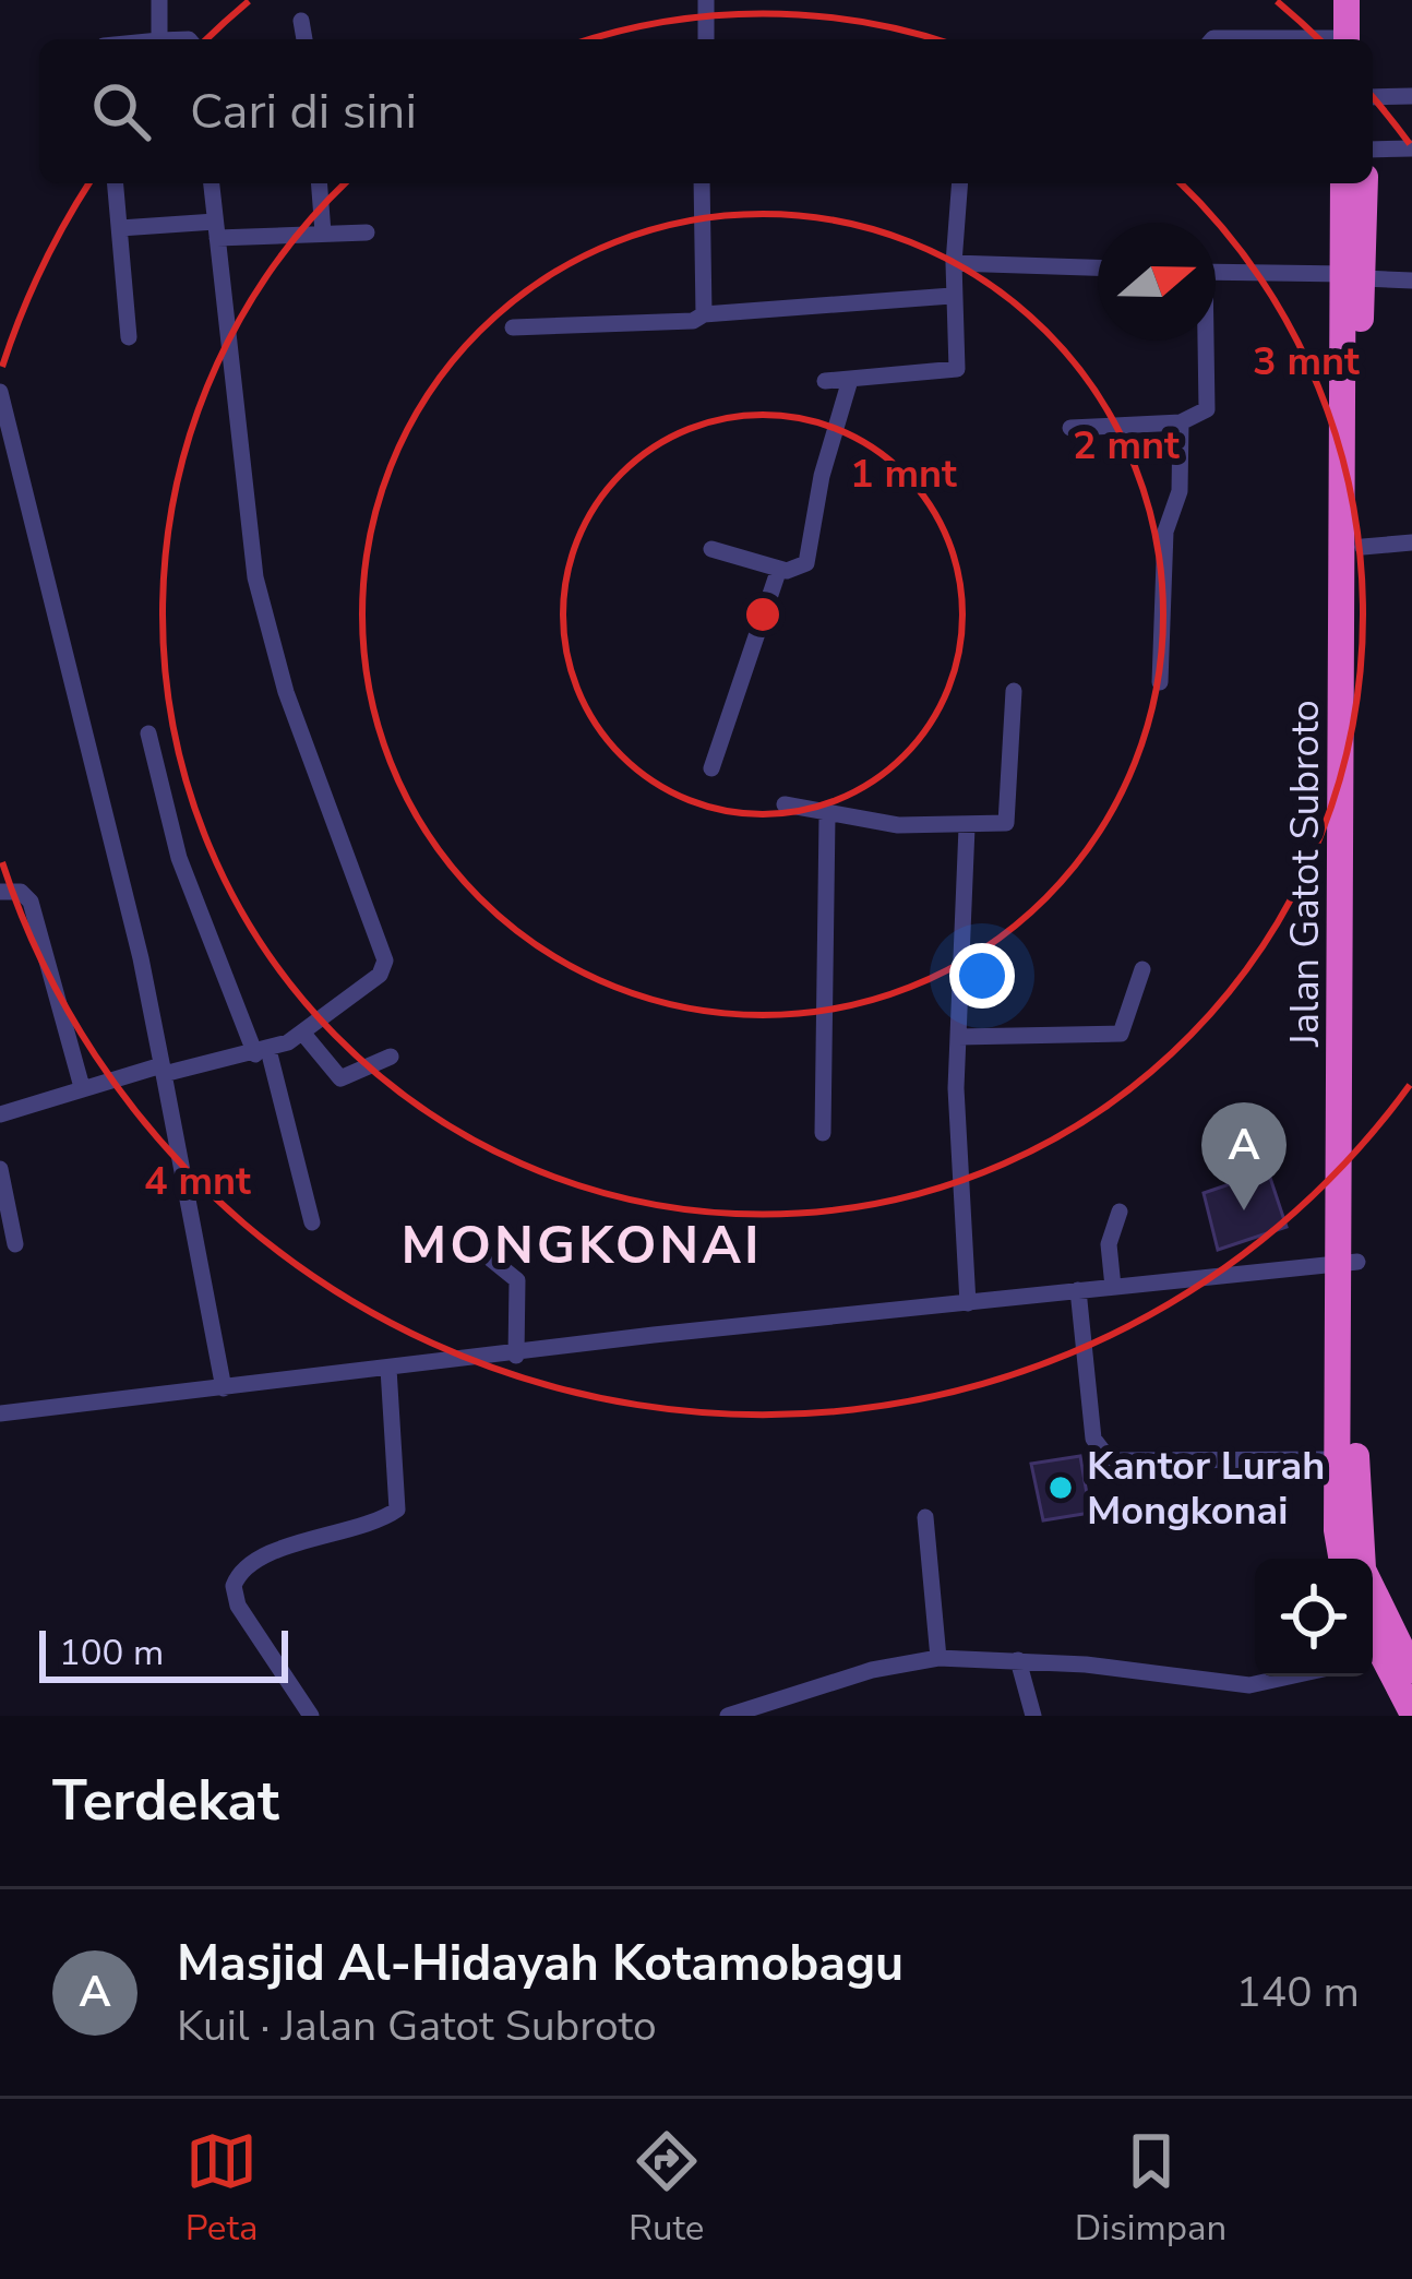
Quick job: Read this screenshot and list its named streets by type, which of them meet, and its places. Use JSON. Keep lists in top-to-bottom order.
{
  "streets": {
    "highway": ["Jalan Gatot Subroto"]
  },
  "districts": ["MONGKONAI"],
  "places": ["Kantor Lurah Mongkonai"],
  "scale_bar": "100 m",
  "north": "right",
  "page": {
    "search": "Cari di sini",
    "pins": "A",
    "scale": "100 m",
    "heading": "Terdekat",
    "list": [
      {
        "mark": "A",
        "name": "Masjid Al-Hidayah Kotamobagu",
        "note": "Kuil · Jalan Gatot Subroto",
        "value": "140 m"
      }
    ],
    "nav": ["Peta", "Rute", "Disimpan"]
  },
  "rings": [
    "3 mnt",
    "2 mnt",
    "1 mnt",
    "4 mnt"
  ]
}
